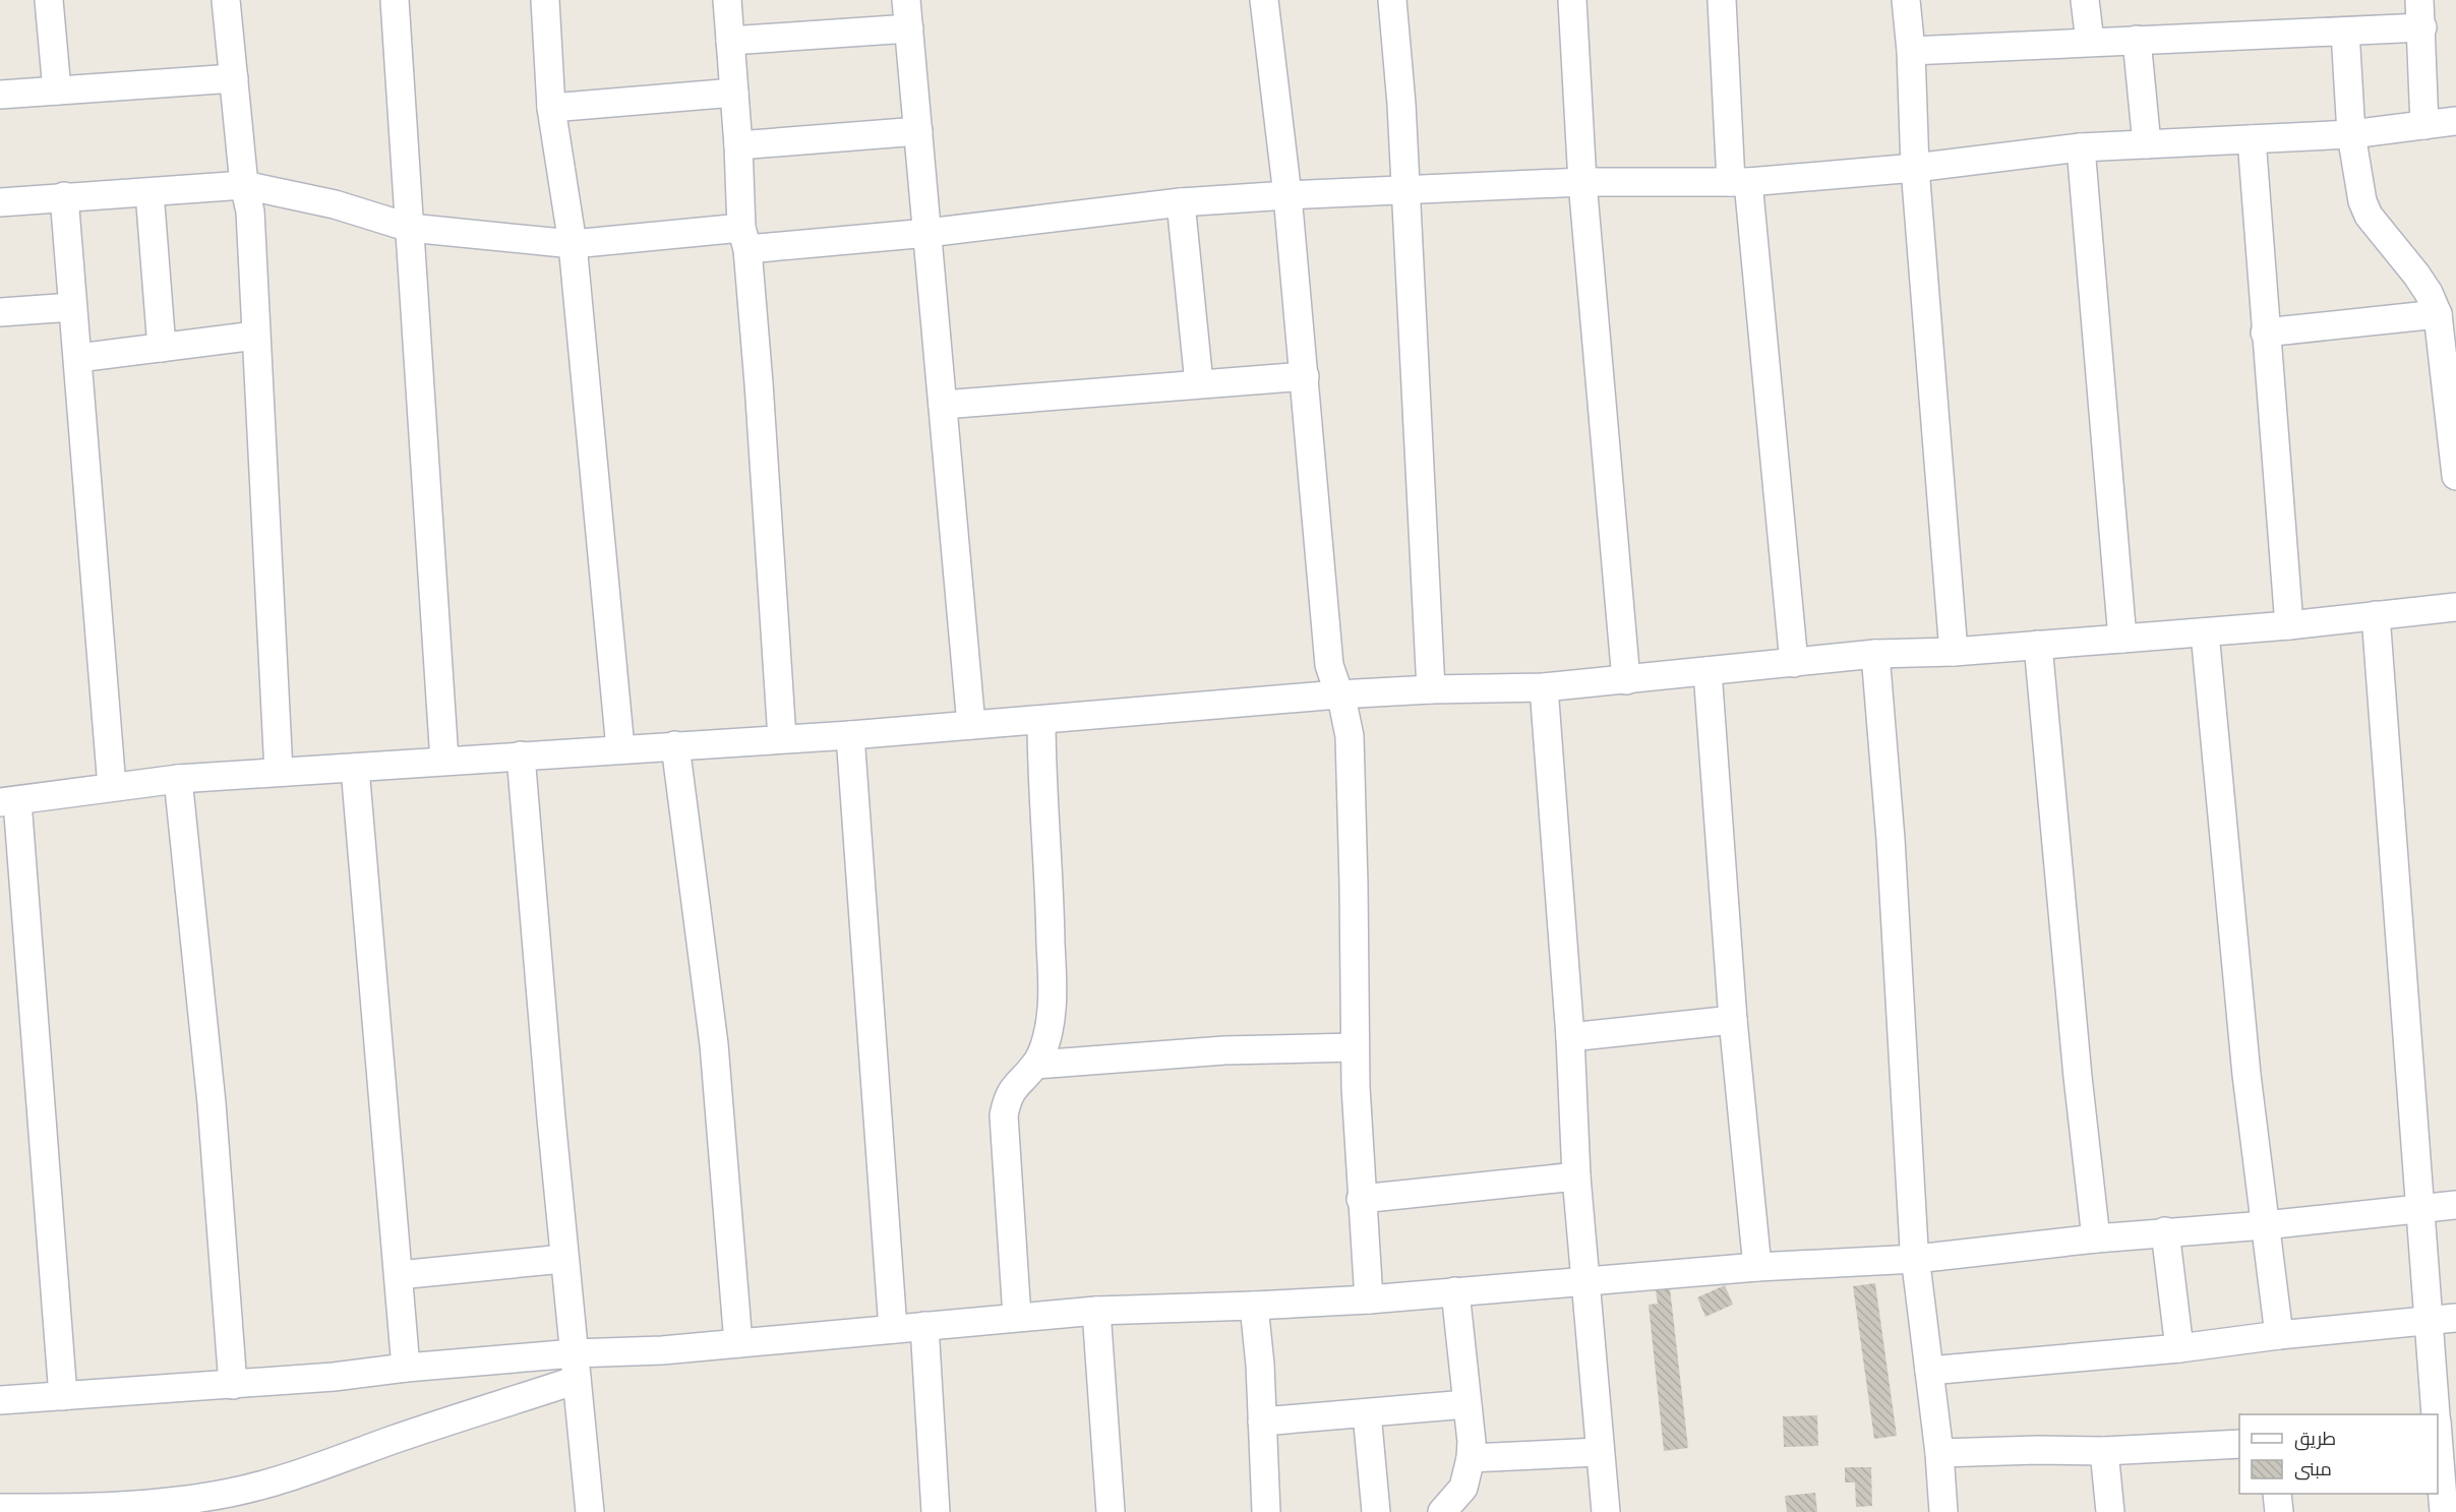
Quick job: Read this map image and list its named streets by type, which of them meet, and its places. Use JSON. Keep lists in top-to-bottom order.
{
  "legend": ["طريق", "مبنى"]
}
